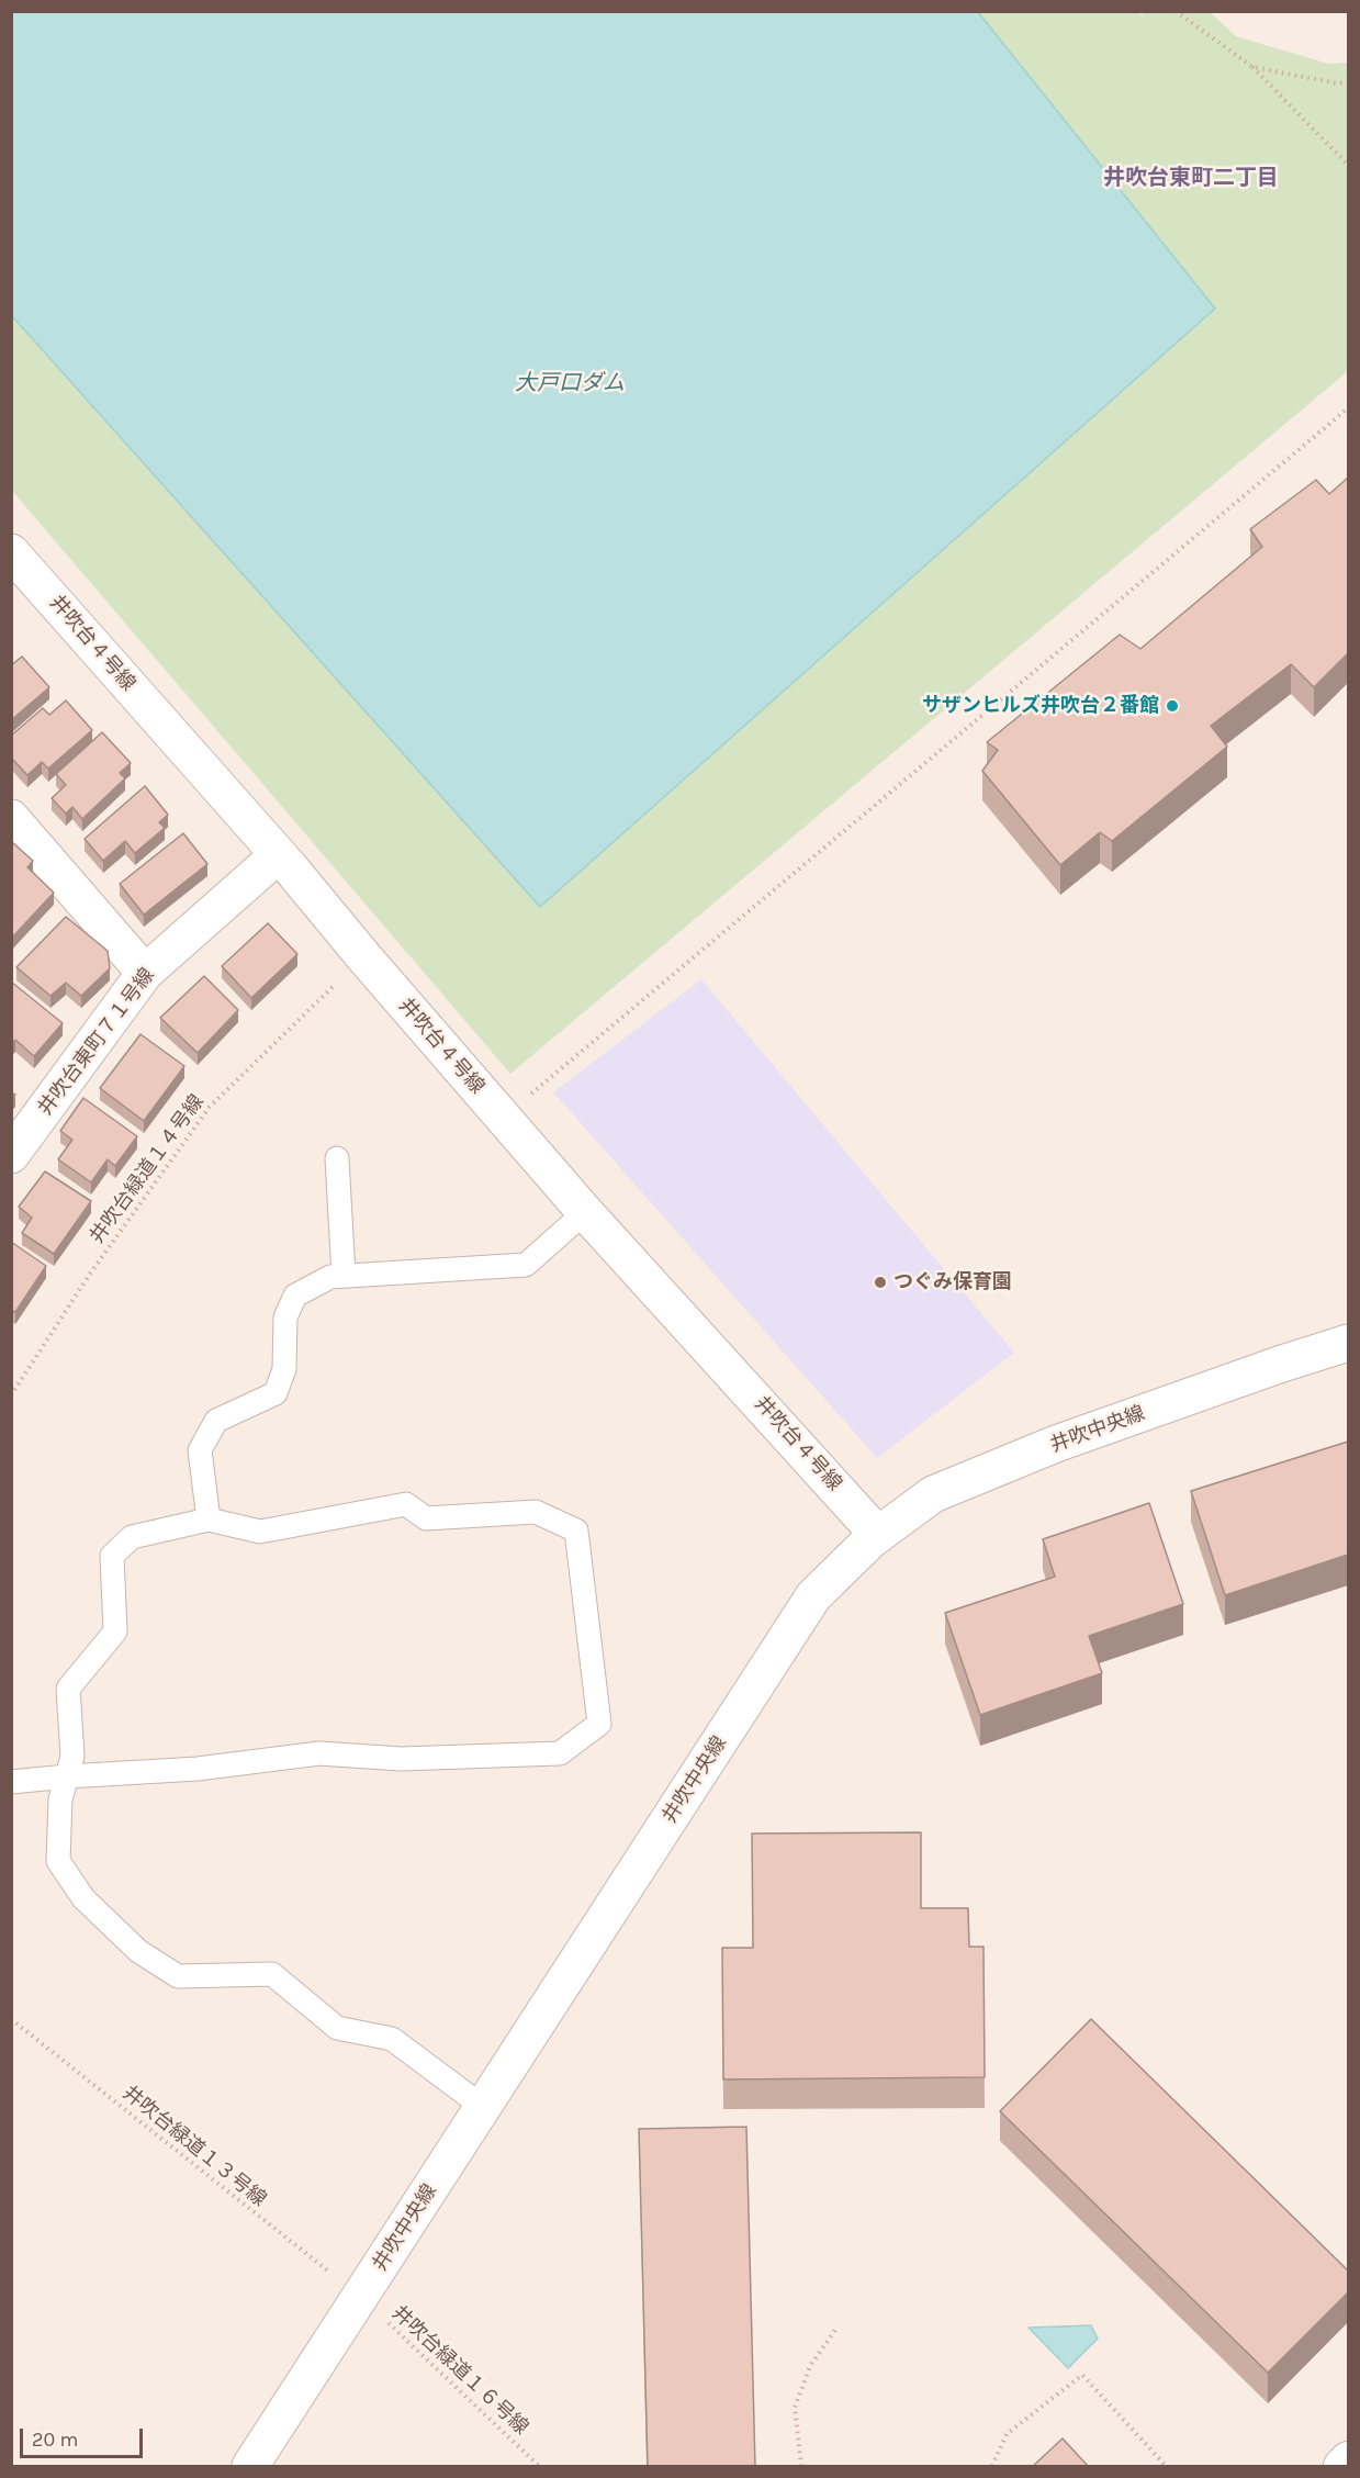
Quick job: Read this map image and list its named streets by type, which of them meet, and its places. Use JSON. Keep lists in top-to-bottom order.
{
  "streets": {
    "street": ["井吹台４号線", "井吹台東町７１号線", "井吹中央線"],
    "path": ["井吹台緑道１４号線", "井吹台緑道１３号線", "井吹台緑道１６号線"]
  },
  "crossings": [
    ["井吹台４号線", "井吹台東町７１号線"],
    ["井吹台４号線", "井吹台緑道１４号線"],
    ["井吹台４号線", "井吹中央線"],
    ["井吹中央線", "井吹台緑道１３号線"],
    ["井吹中央線", "井吹台緑道１６号線"],
    ["井吹台緑道１３号線", "井吹台緑道１６号線"]
  ],
  "districts": ["井吹台東町二丁目"],
  "water": ["大戸口ダム"],
  "places": ["サザンヒルズ井吹台２番館", "つぐみ保育園"],
  "scale_bar": "20 m"
}
